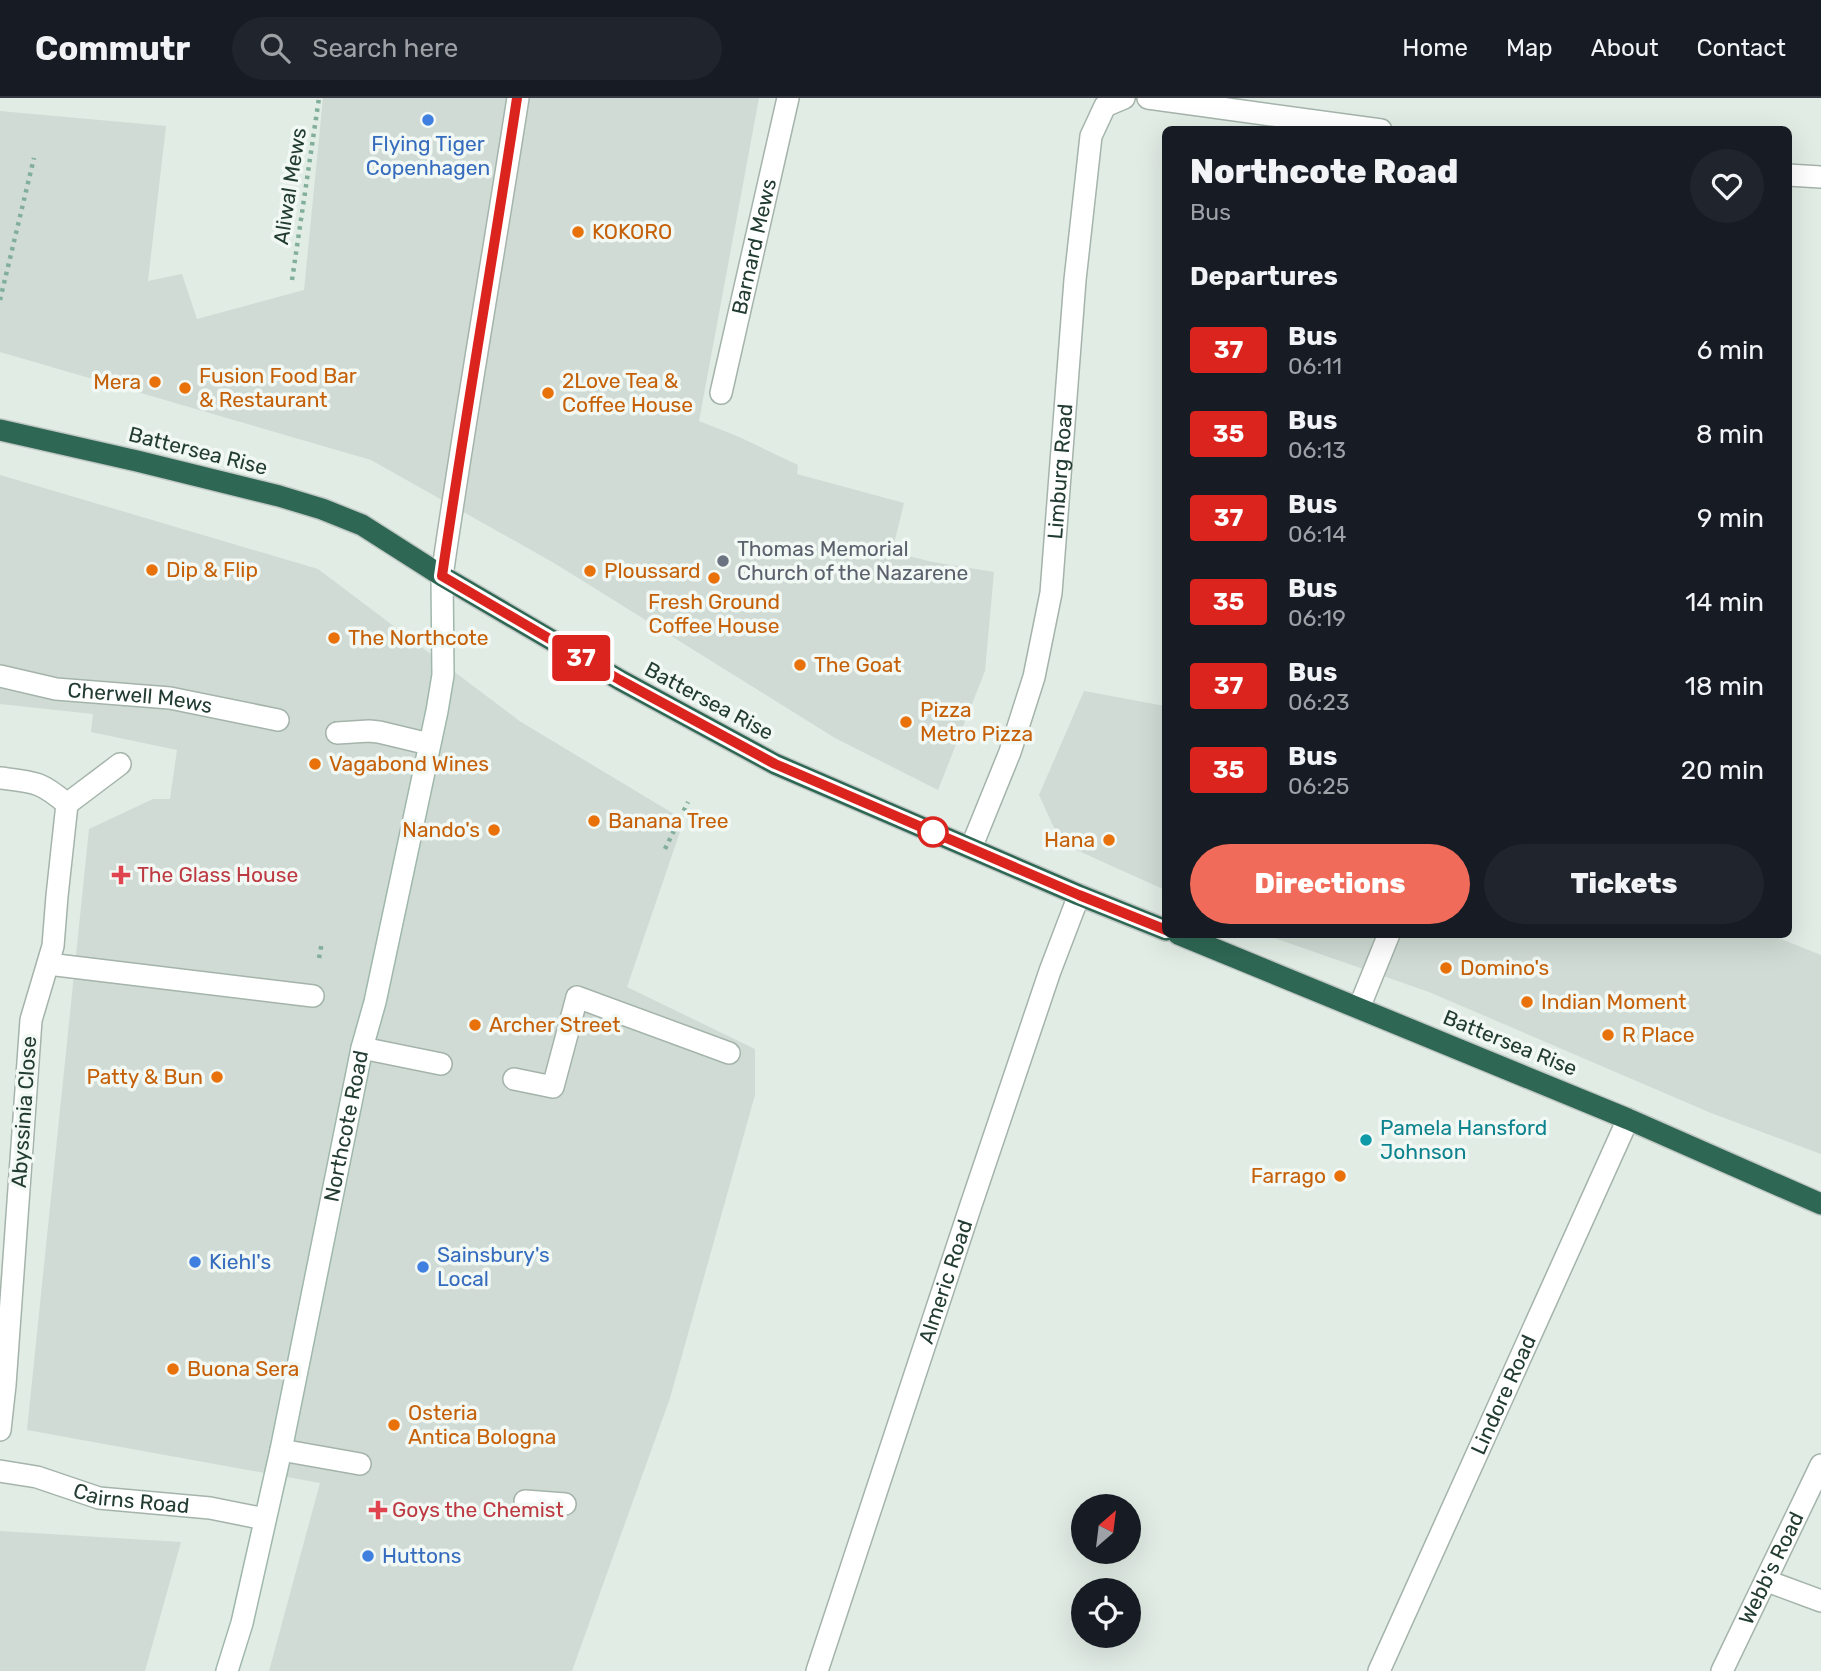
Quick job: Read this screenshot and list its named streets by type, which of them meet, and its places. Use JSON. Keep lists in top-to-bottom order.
{
  "streets": {
    "highway": ["Battersea Rise"],
    "street": [
      "Barnard Mews",
      "Limburg Road",
      "Cherwell Mews",
      "Abyssinia Close",
      "Northcote Road",
      "Almeric Road",
      "Lindore Road",
      "Cairns Road",
      "Webb's Road"
    ],
    "path": ["Aliwal Mews"]
  },
  "crossings": [
    ["Battersea Rise", "Limburg Road"],
    ["Battersea Rise", "Northcote Road"],
    ["Battersea Rise", "Almeric Road"],
    ["Battersea Rise", "Lindore Road"],
    ["Northcote Road", "Cairns Road"]
  ],
  "places": {
    "other": [
      "Flying Tiger Copenhagen",
      "KOKORO",
      "Mera",
      "Fusion Food Bar & Restaurant",
      "2Love Tea & Coffee House",
      "Thomas Memorial Church of the Nazarene",
      "Dip & Flip",
      "Ploussard",
      "Fresh Ground Coffee House",
      "The Northcote",
      "The Goat",
      "Pizza Metro Pizza",
      "Vagabond Wines",
      "Banana Tree",
      "Nando's",
      "Hana",
      "Domino's",
      "Indian Moment",
      "Archer Street",
      "R Place",
      "Patty & Bun",
      "Pamela Hansford Johnson",
      "Farrago",
      "Kiehl's",
      "Sainsbury's Local",
      "Buona Sera",
      "Osteria Antica Bologna",
      "Huttons"
    ],
    "health": ["The Glass House", "Goys the Chemist"]
  },
  "lines": ["bus line 37"],
  "north": "top right",
  "page": {
    "header": "Commutr",
    "search": "Search here",
    "nav": [
      "Home",
      "Map",
      "About",
      "Contact"
    ],
    "on_map": "37",
    "heading": [
      ["Northcote Road", "Bus"],
      "Departures"
    ],
    "list": [
      {
        "mark": "37",
        "name": "Bus",
        "note": "06:11",
        "value": "6 min"
      },
      {
        "mark": "35",
        "name": "Bus",
        "note": "06:13",
        "value": "8 min"
      },
      {
        "mark": "37",
        "name": "Bus",
        "note": "06:14",
        "value": "9 min"
      },
      {
        "mark": "35",
        "name": "Bus",
        "note": "06:19",
        "value": "14 min"
      },
      {
        "mark": "37",
        "name": "Bus",
        "note": "06:23",
        "value": "18 min"
      },
      {
        "mark": "35",
        "name": "Bus",
        "note": "06:25",
        "value": "20 min"
      }
    ],
    "buttons": ["Directions", "Tickets"]
  }
}
